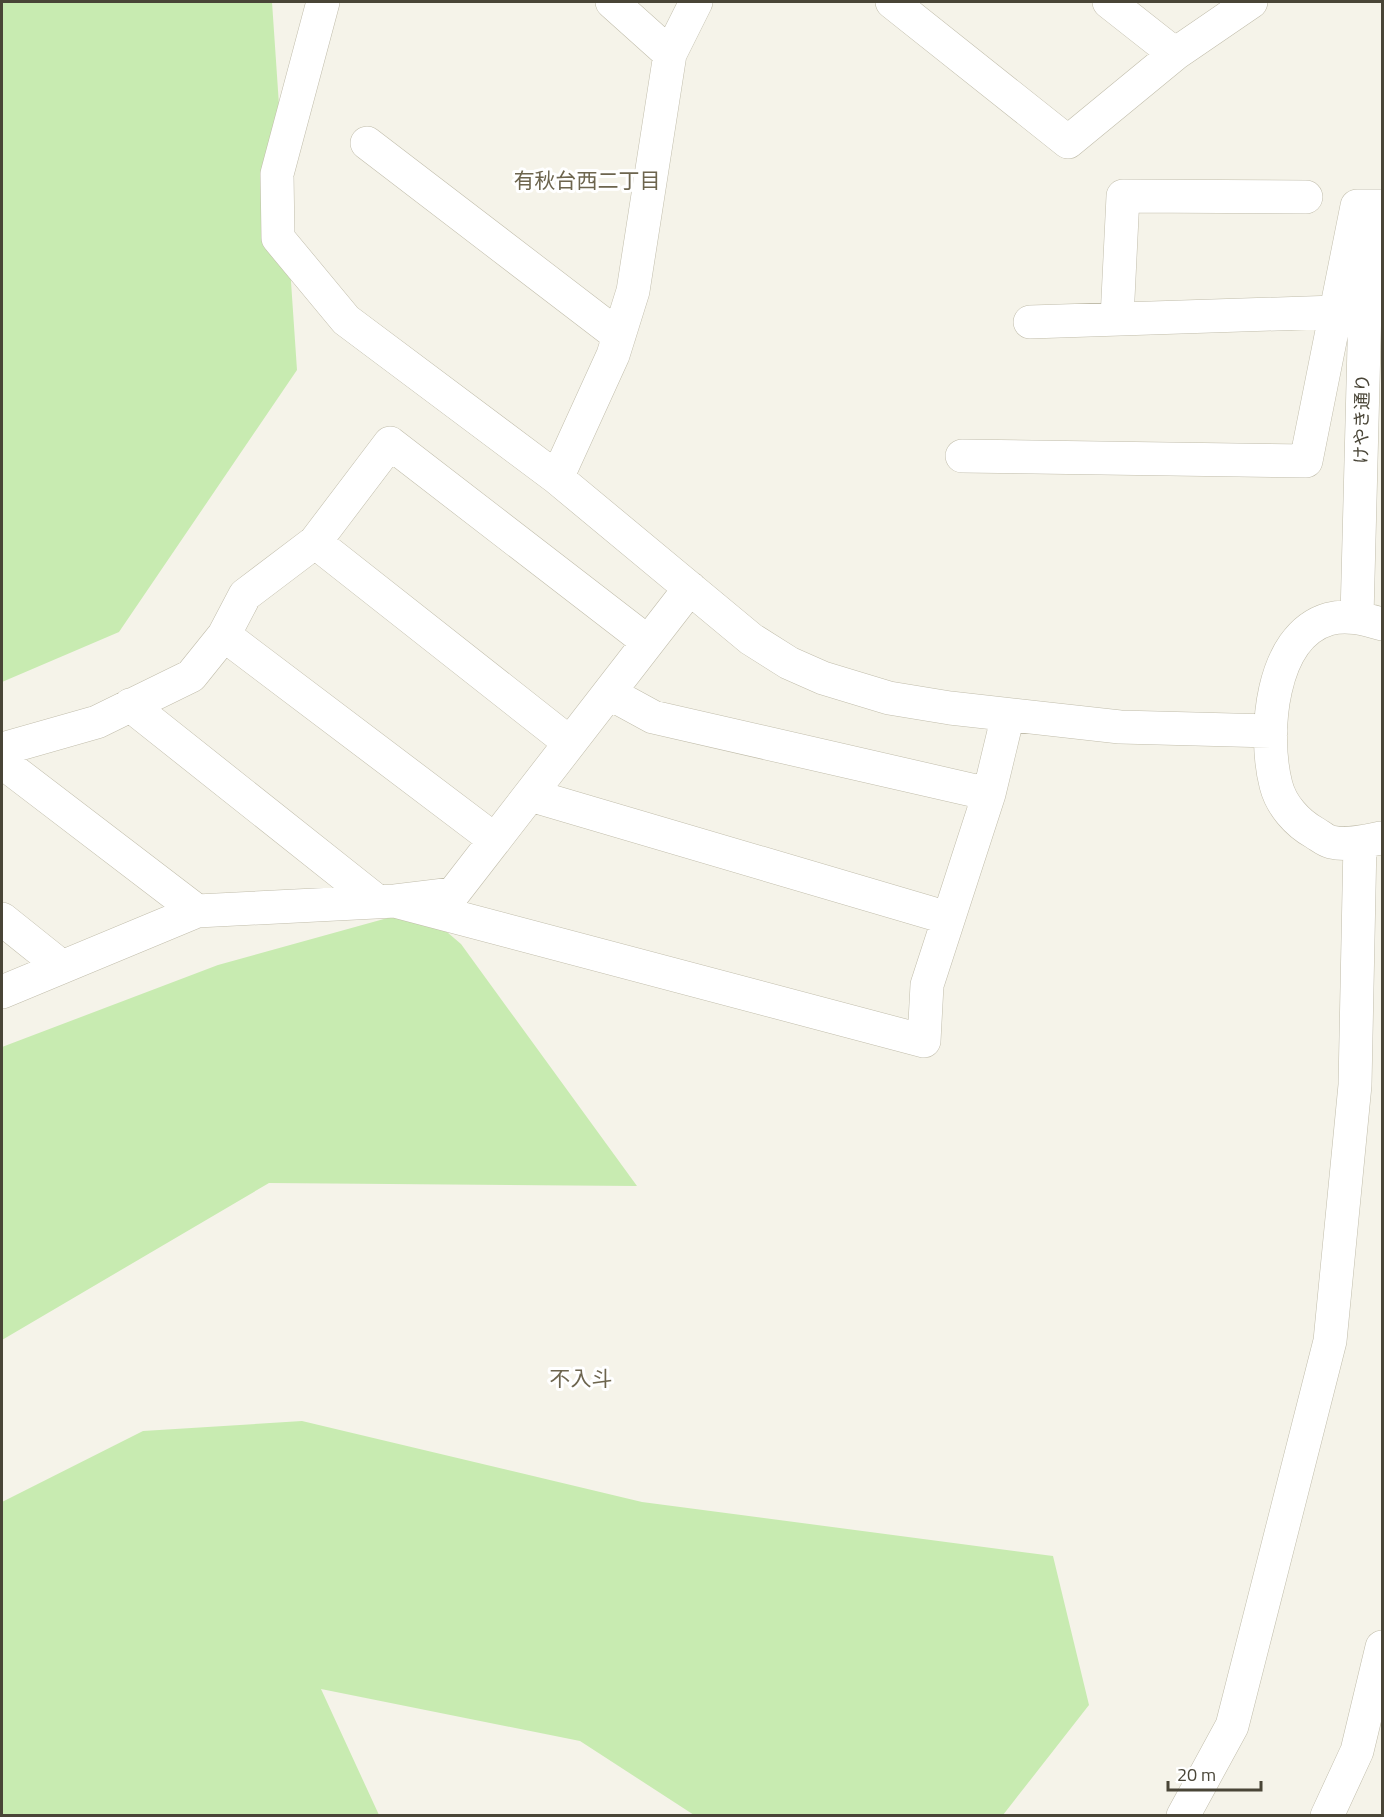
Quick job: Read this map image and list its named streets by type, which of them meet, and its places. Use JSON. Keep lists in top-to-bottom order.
{
  "streets": {
    "street": ["けやき通り"]
  },
  "districts": ["有秋台西二丁目", "不入斗"],
  "scale_bar": "20 m"
}
